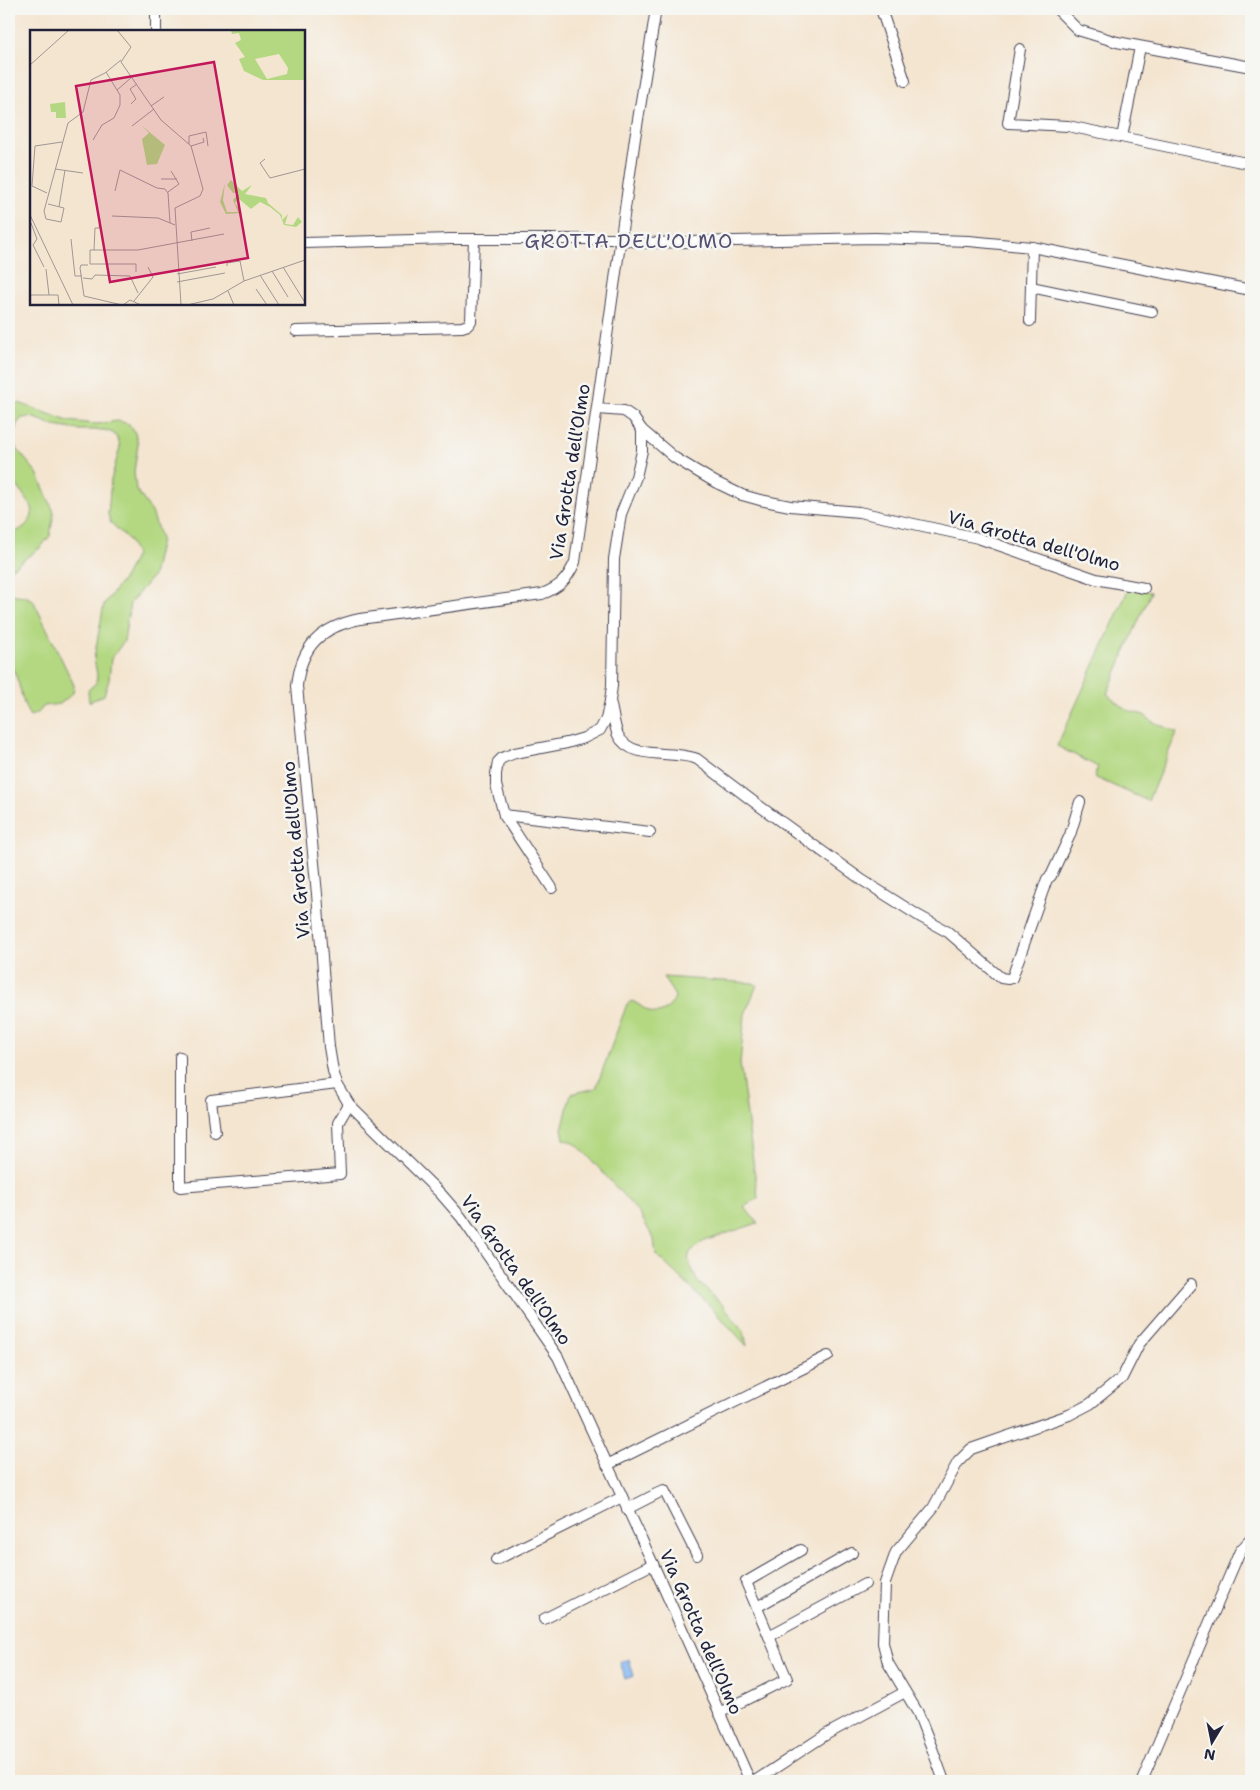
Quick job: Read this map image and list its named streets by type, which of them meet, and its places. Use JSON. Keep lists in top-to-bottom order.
{
  "streets": {
    "street": ["Via Grotta dell'Olmo"]
  },
  "districts": ["GROTTA DELL'OLMO"],
  "north": "bottom"
}
